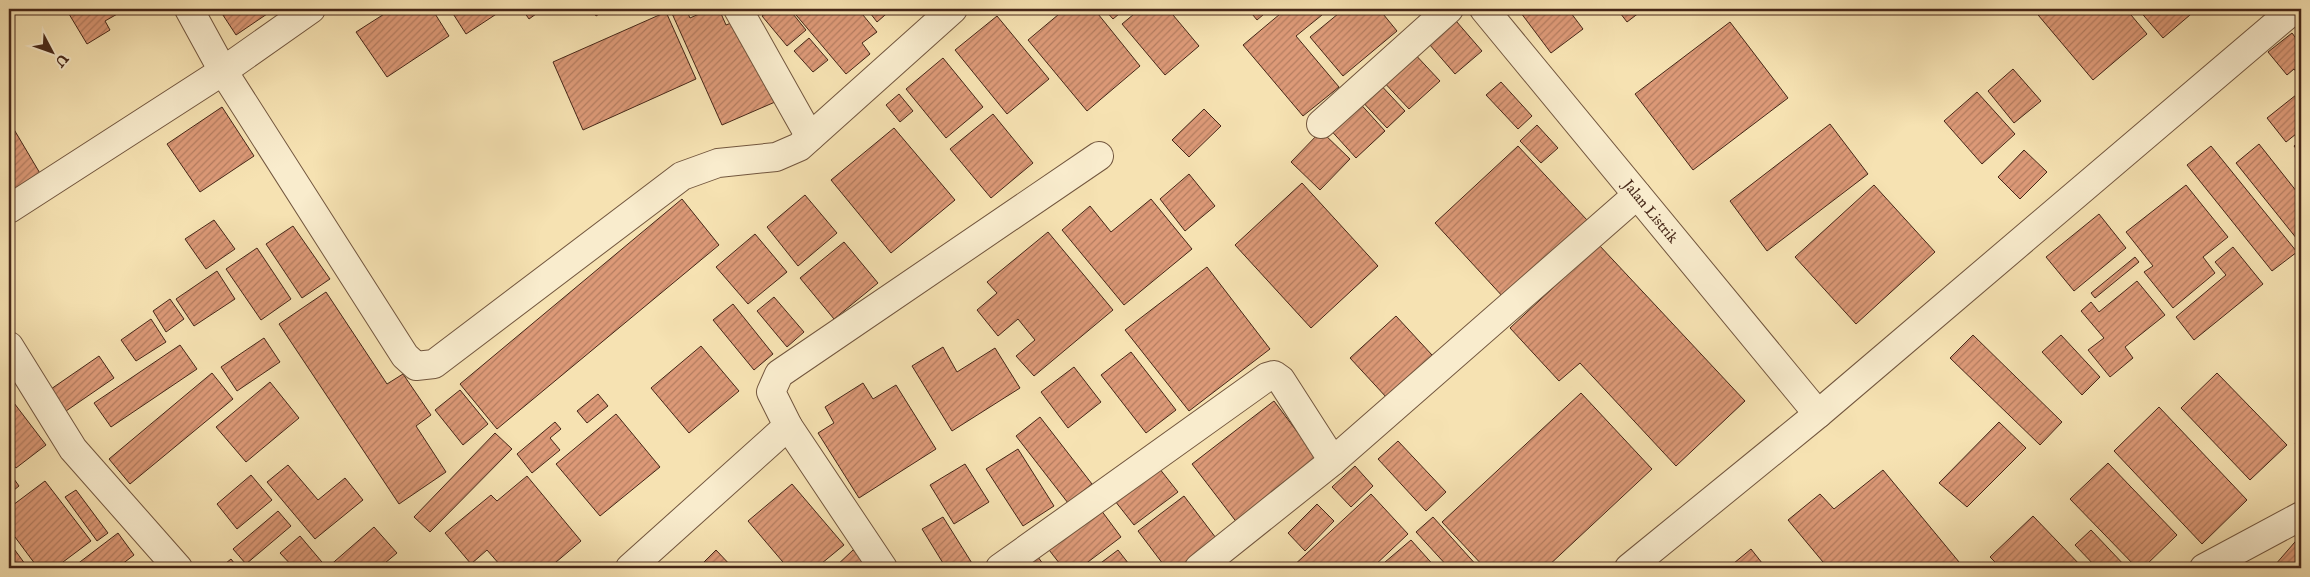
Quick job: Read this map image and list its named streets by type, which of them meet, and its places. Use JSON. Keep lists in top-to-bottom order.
{
  "streets": {
    "street": ["Jalan Listrik"]
  },
  "north": "bottom right"
}
